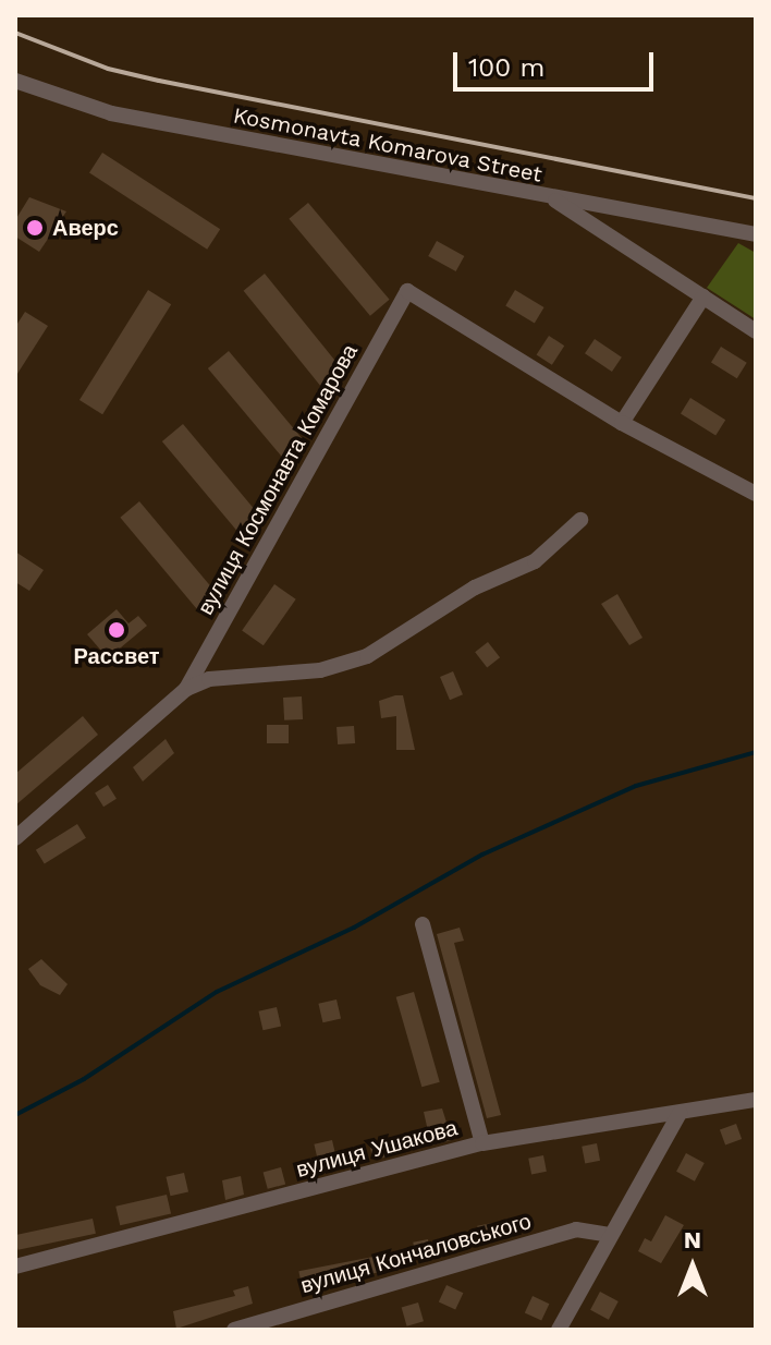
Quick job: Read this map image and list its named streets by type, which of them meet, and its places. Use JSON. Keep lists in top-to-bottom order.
{
  "streets": {
    "street": [
      "Kosmonavta Komarova Street",
      "вулиця Космонавта Комарова",
      "вулиця Ушакова",
      "вулиця Кончаловського"
    ]
  },
  "places": ["Аверс", "Рассвет"],
  "scale_bar": "100 m",
  "north": "top"
}
